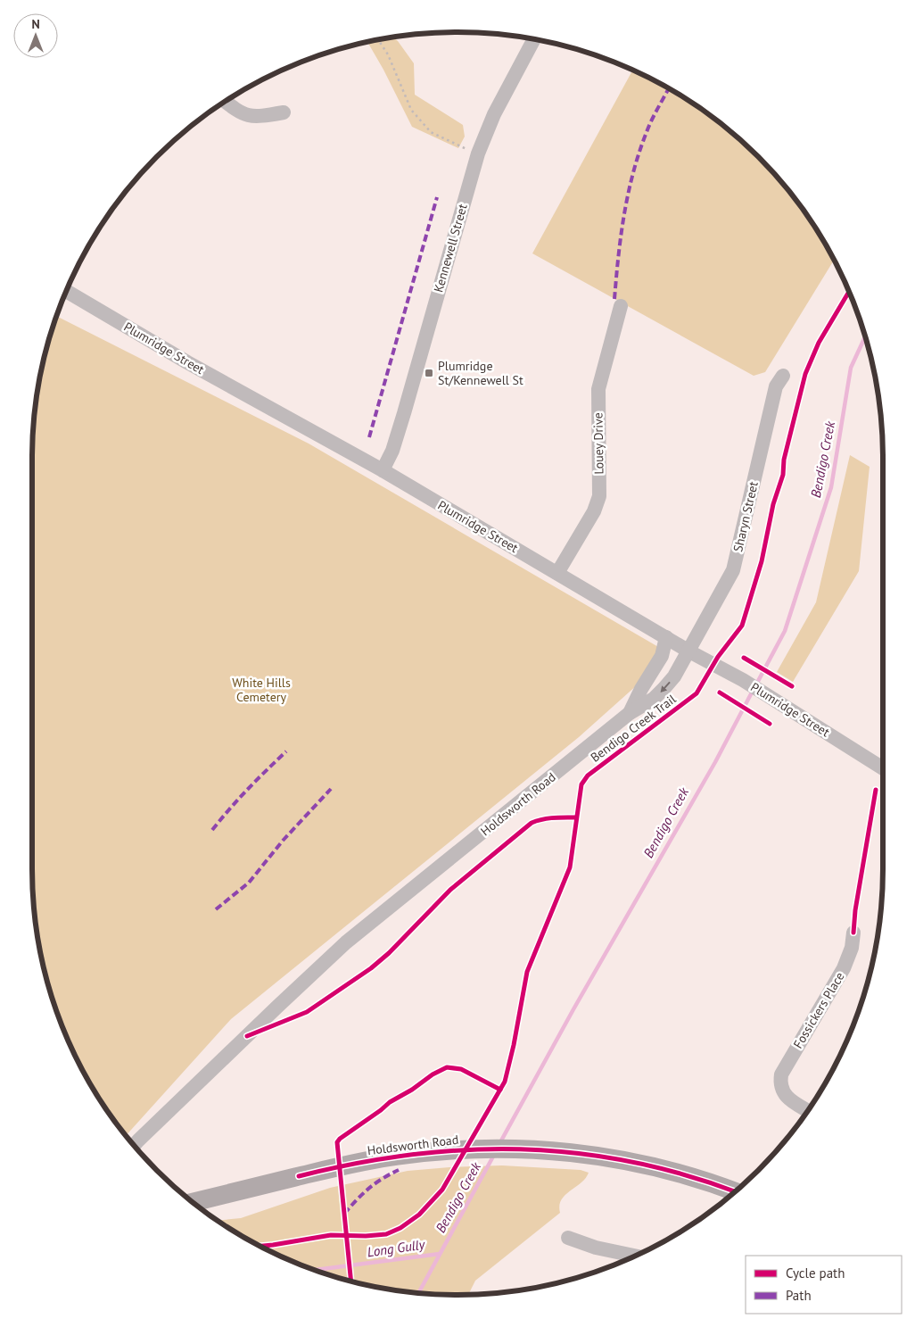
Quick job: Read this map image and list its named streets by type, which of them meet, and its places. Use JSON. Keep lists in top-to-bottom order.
{
  "streets": {
    "main road": ["Holdsworth Road"],
    "street": [
      "Kennewell Street",
      "Plumridge Street",
      "Louey Drive",
      "Sharyn Street",
      "Fossickers Place"
    ],
    "cycle path": ["Bendigo Creek Trail"]
  },
  "crossings": [
    ["Kennewell Street", "Plumridge Street"],
    ["Plumridge Street", "Louey Drive"],
    ["Plumridge Street", "Sharyn Street"],
    ["Plumridge Street", "Holdsworth Road"],
    ["Sharyn Street", "Holdsworth Road"]
  ],
  "water": ["Bendigo Creek", "Long Gully"],
  "parks": ["White Hills Cemetery"],
  "places": {
    "transit": ["Plumridge St/Kennewell St"]
  },
  "legend": ["Cycle path", "Path"],
  "north": "top"
}
